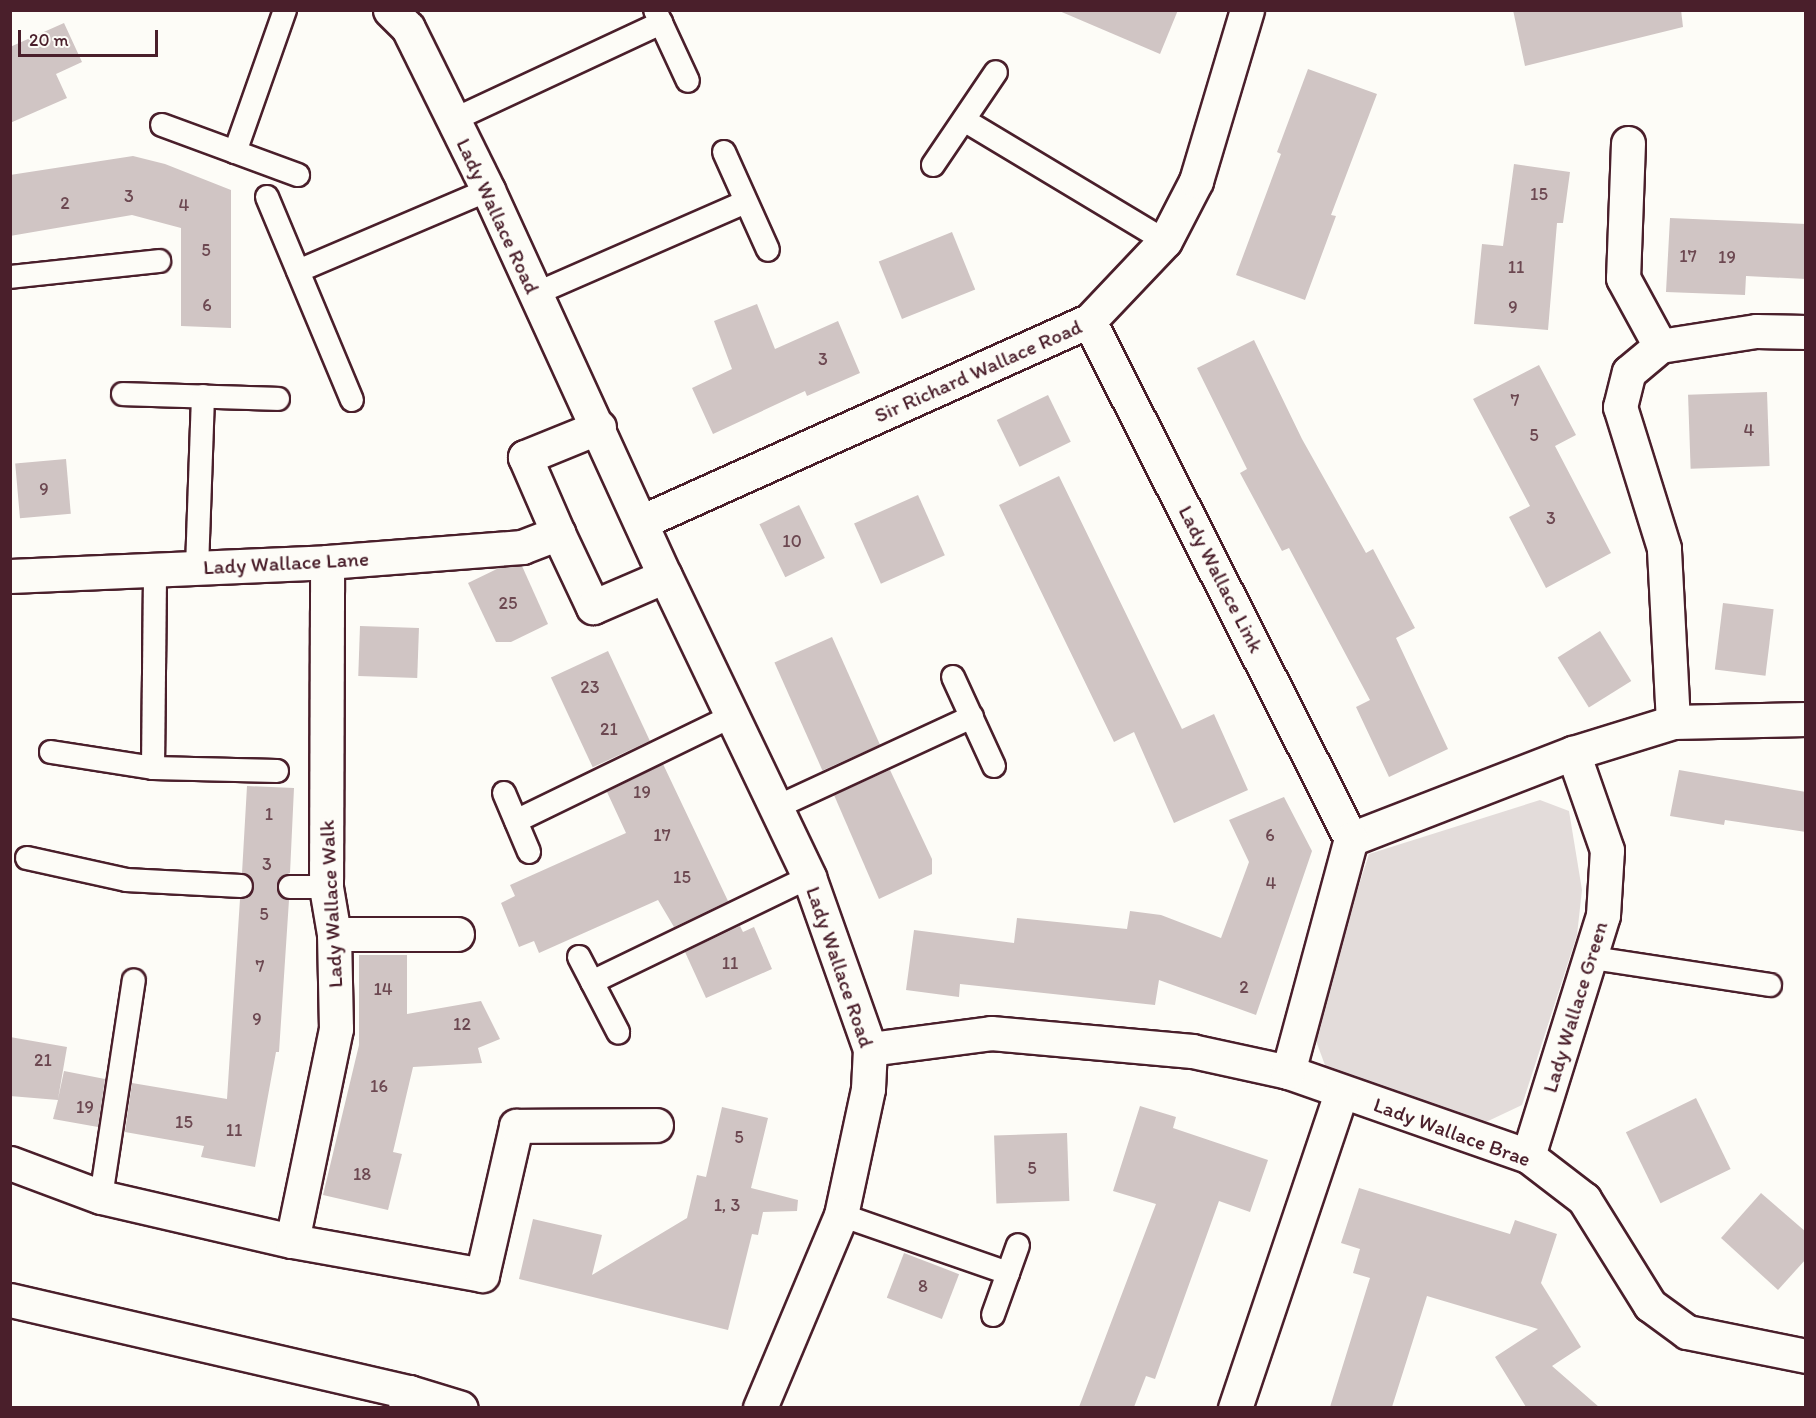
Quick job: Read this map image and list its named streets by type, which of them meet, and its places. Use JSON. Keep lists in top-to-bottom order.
{
  "streets": {
    "street": [
      "Lady Wallace Road",
      "Sir Richard Wallace Road",
      "Lady Wallace Lane",
      "Lady Wallace Link",
      "Lady Wallace Walk",
      "Lady Wallace Green",
      "Lady Wallace Brae"
    ]
  },
  "crossings": [
    ["Lady Wallace Road", "Sir Richard Wallace Road"],
    ["Lady Wallace Road", "Lady Wallace Brae"],
    ["Sir Richard Wallace Road", "Lady Wallace Link"],
    ["Lady Wallace Lane", "Lady Wallace Walk"],
    ["Lady Wallace Green", "Lady Wallace Brae"]
  ],
  "house_numbers": [
    "15",
    "3",
    "2",
    "4",
    "5",
    "17",
    "19",
    "11",
    "6",
    "9",
    "3",
    "7",
    "4",
    "5",
    "9",
    "3",
    "10",
    "25",
    "23",
    "21",
    "19",
    "1",
    "17",
    "6",
    "3",
    "15",
    "4",
    "5",
    "11",
    "7",
    "2",
    "14",
    "9",
    "12",
    "21",
    "16",
    "19",
    "15",
    "11",
    "5",
    "5",
    "18",
    "1, 3",
    "8"
  ],
  "scale_bar": "20 m"
}
